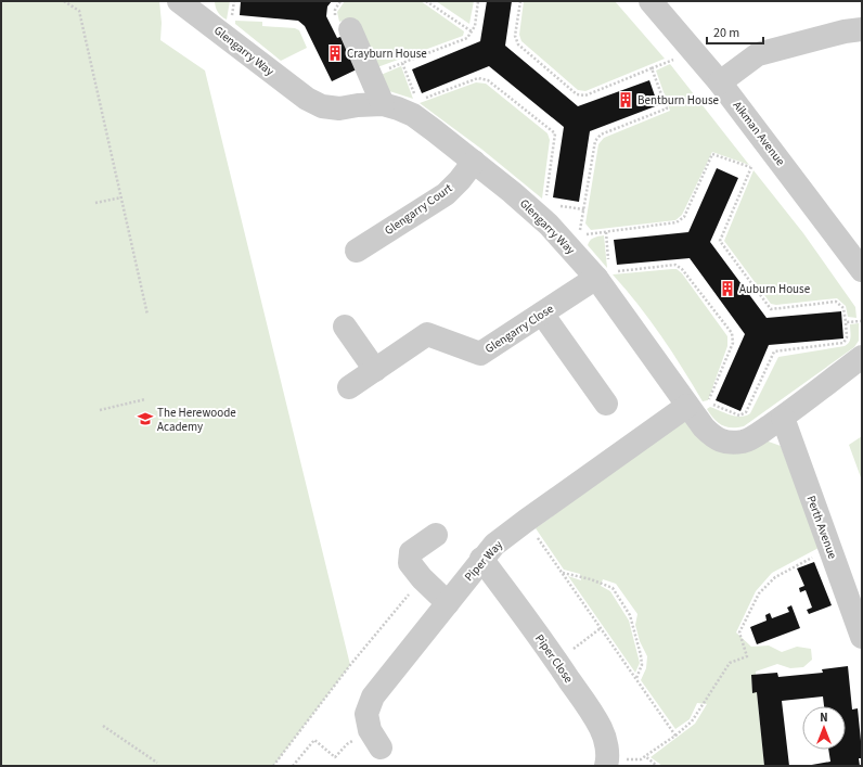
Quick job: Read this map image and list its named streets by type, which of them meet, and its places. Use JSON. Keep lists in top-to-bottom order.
{
  "streets": {
    "street": [
      "Glengarry Way",
      "Aikman Avenue",
      "Glengarry Court",
      "Glengarry Close",
      "Perth Avenue",
      "Piper Way",
      "Piper Close"
    ]
  },
  "crossings": [
    ["Glengarry Way", "Glengarry Court"],
    ["Glengarry Way", "Glengarry Close"],
    ["Glengarry Way", "Perth Avenue"],
    ["Glengarry Way", "Piper Way"],
    ["Piper Way", "Piper Close"]
  ],
  "places": {
    "building": ["Crayburn House", "Bentburn House", "Auburn House"],
    "school or university": ["The Herewoode Academy"]
  },
  "scale_bar": "20 m",
  "north": "top"
}
